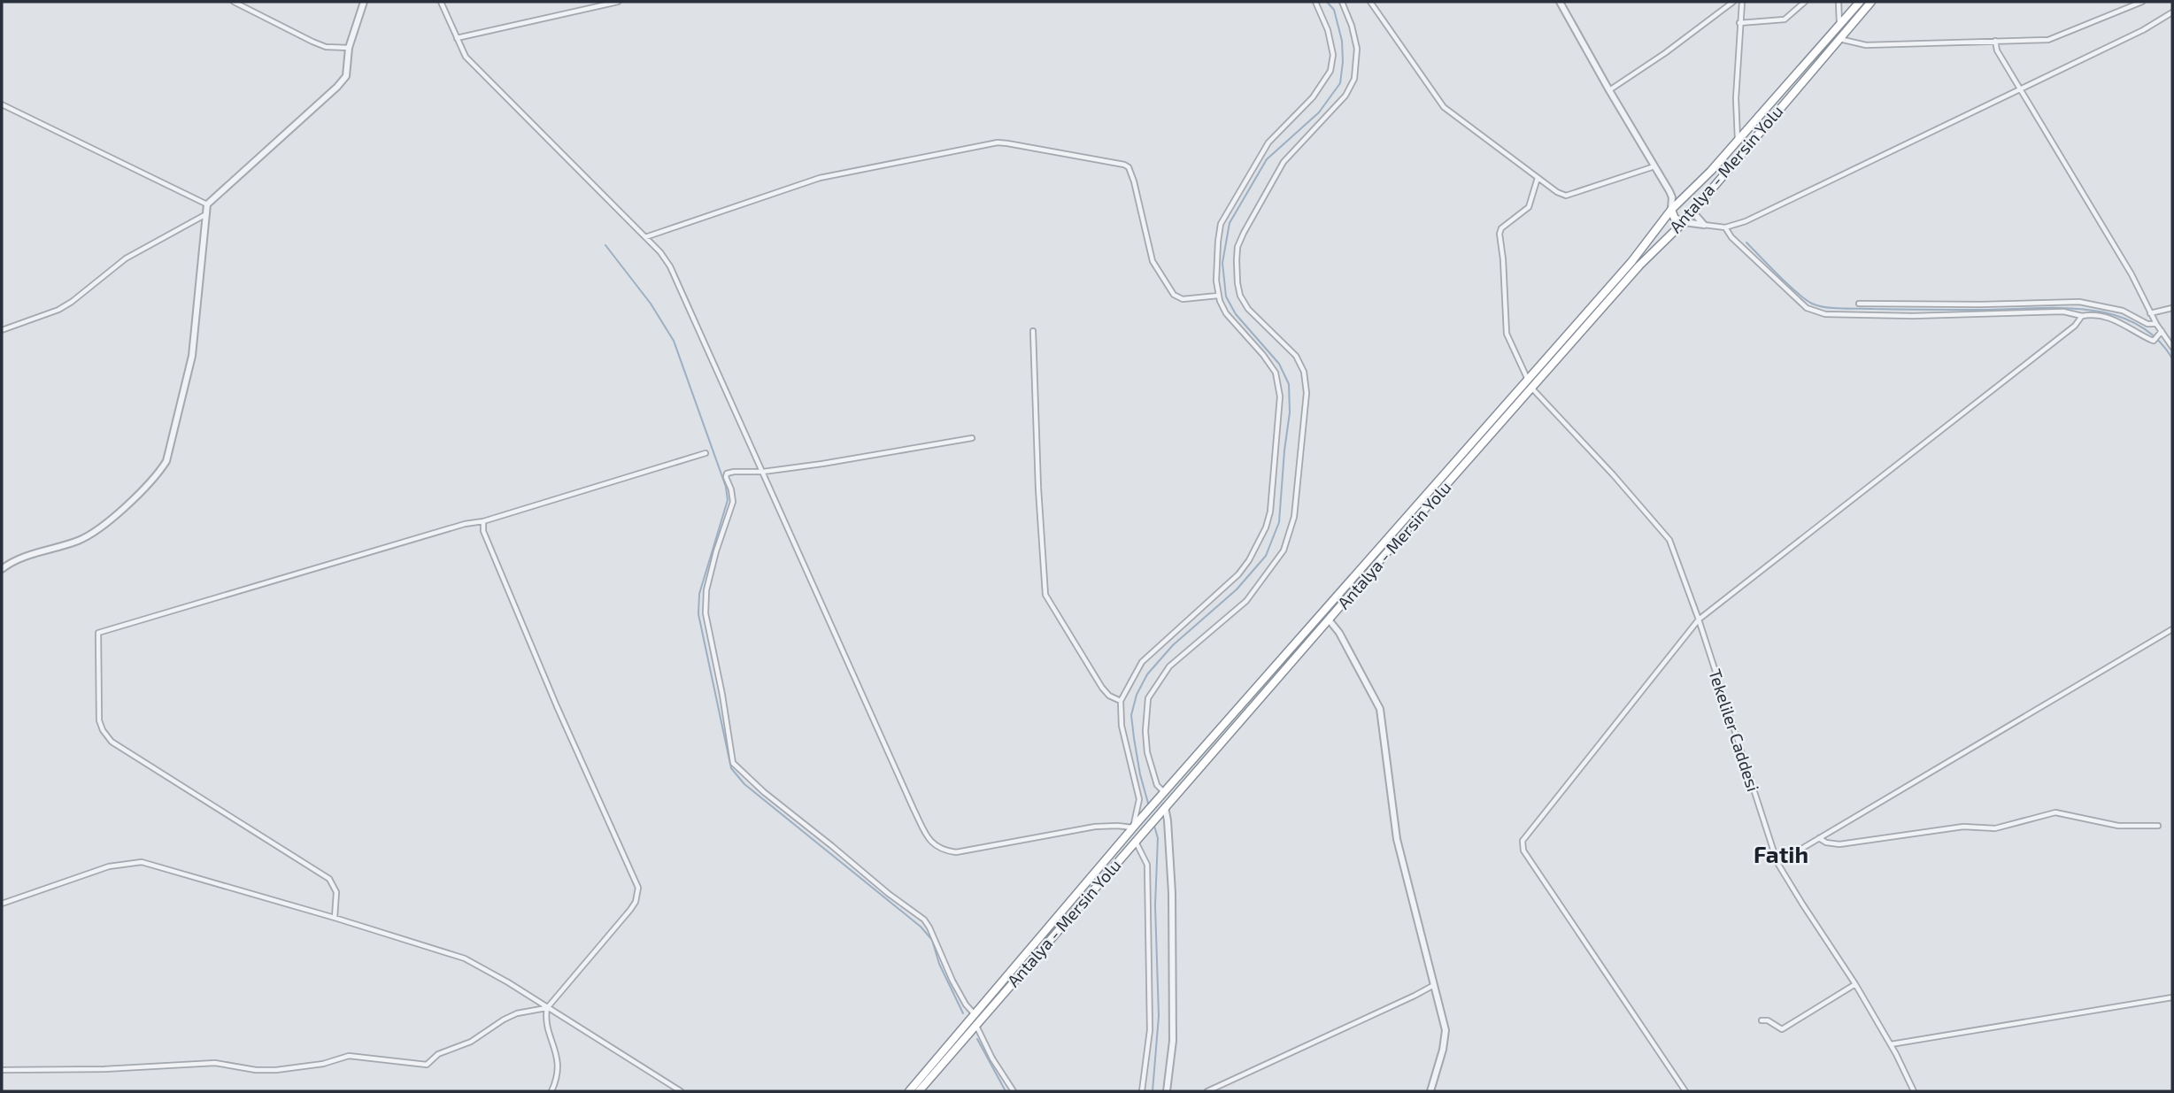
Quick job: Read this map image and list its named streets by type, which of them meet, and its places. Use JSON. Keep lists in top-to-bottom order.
{
  "streets": {
    "highway": ["Antalya - Mersin Yolu"],
    "street": ["Tekeliler Caddesi"]
  },
  "crossings": [
    ["Antalya - Mersin Yolu", "Tekeliler Caddesi"]
  ],
  "districts": ["Fatih"]
}
